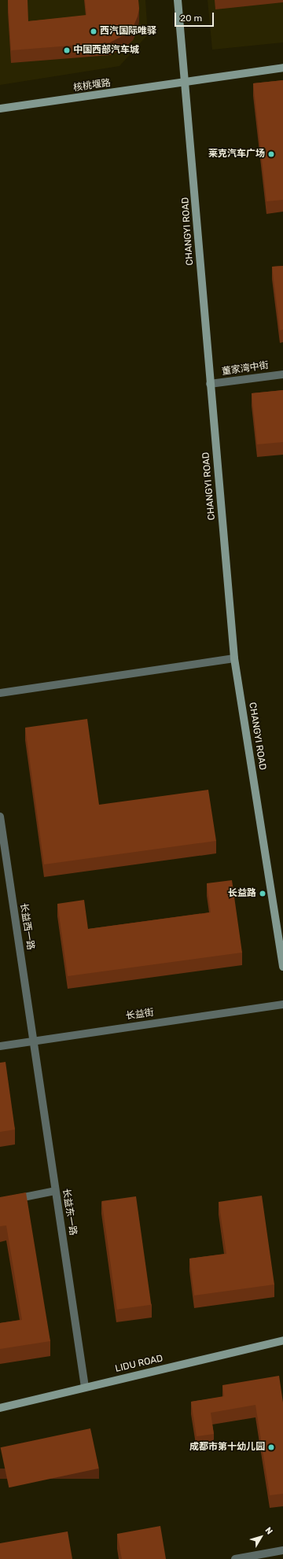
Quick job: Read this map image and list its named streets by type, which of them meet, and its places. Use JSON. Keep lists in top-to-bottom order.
{
  "streets": {
    "main road": ["核桃堰路", "CHANGYI ROAD", "LIDU ROAD"],
    "street": [
      "董家湾中街",
      "长益西一路",
      "长益街",
      "长益东一路"
    ]
  },
  "crossings": [
    ["核桃堰路", "CHANGYI ROAD"],
    ["CHANGYI ROAD", "董家湾中街"],
    ["长益西一路", "长益街"],
    ["长益西一路", "长益东一路"],
    ["长益街", "长益东一路"],
    ["长益东一路", "LIDU ROAD"]
  ],
  "places": [
    "西汽国际唯驿",
    "中国西部汽车城",
    "莱克汽车广场",
    "长益路",
    "成都市第十幼儿园"
  ],
  "scale_bar": "20 m",
  "north": "top right"
}
